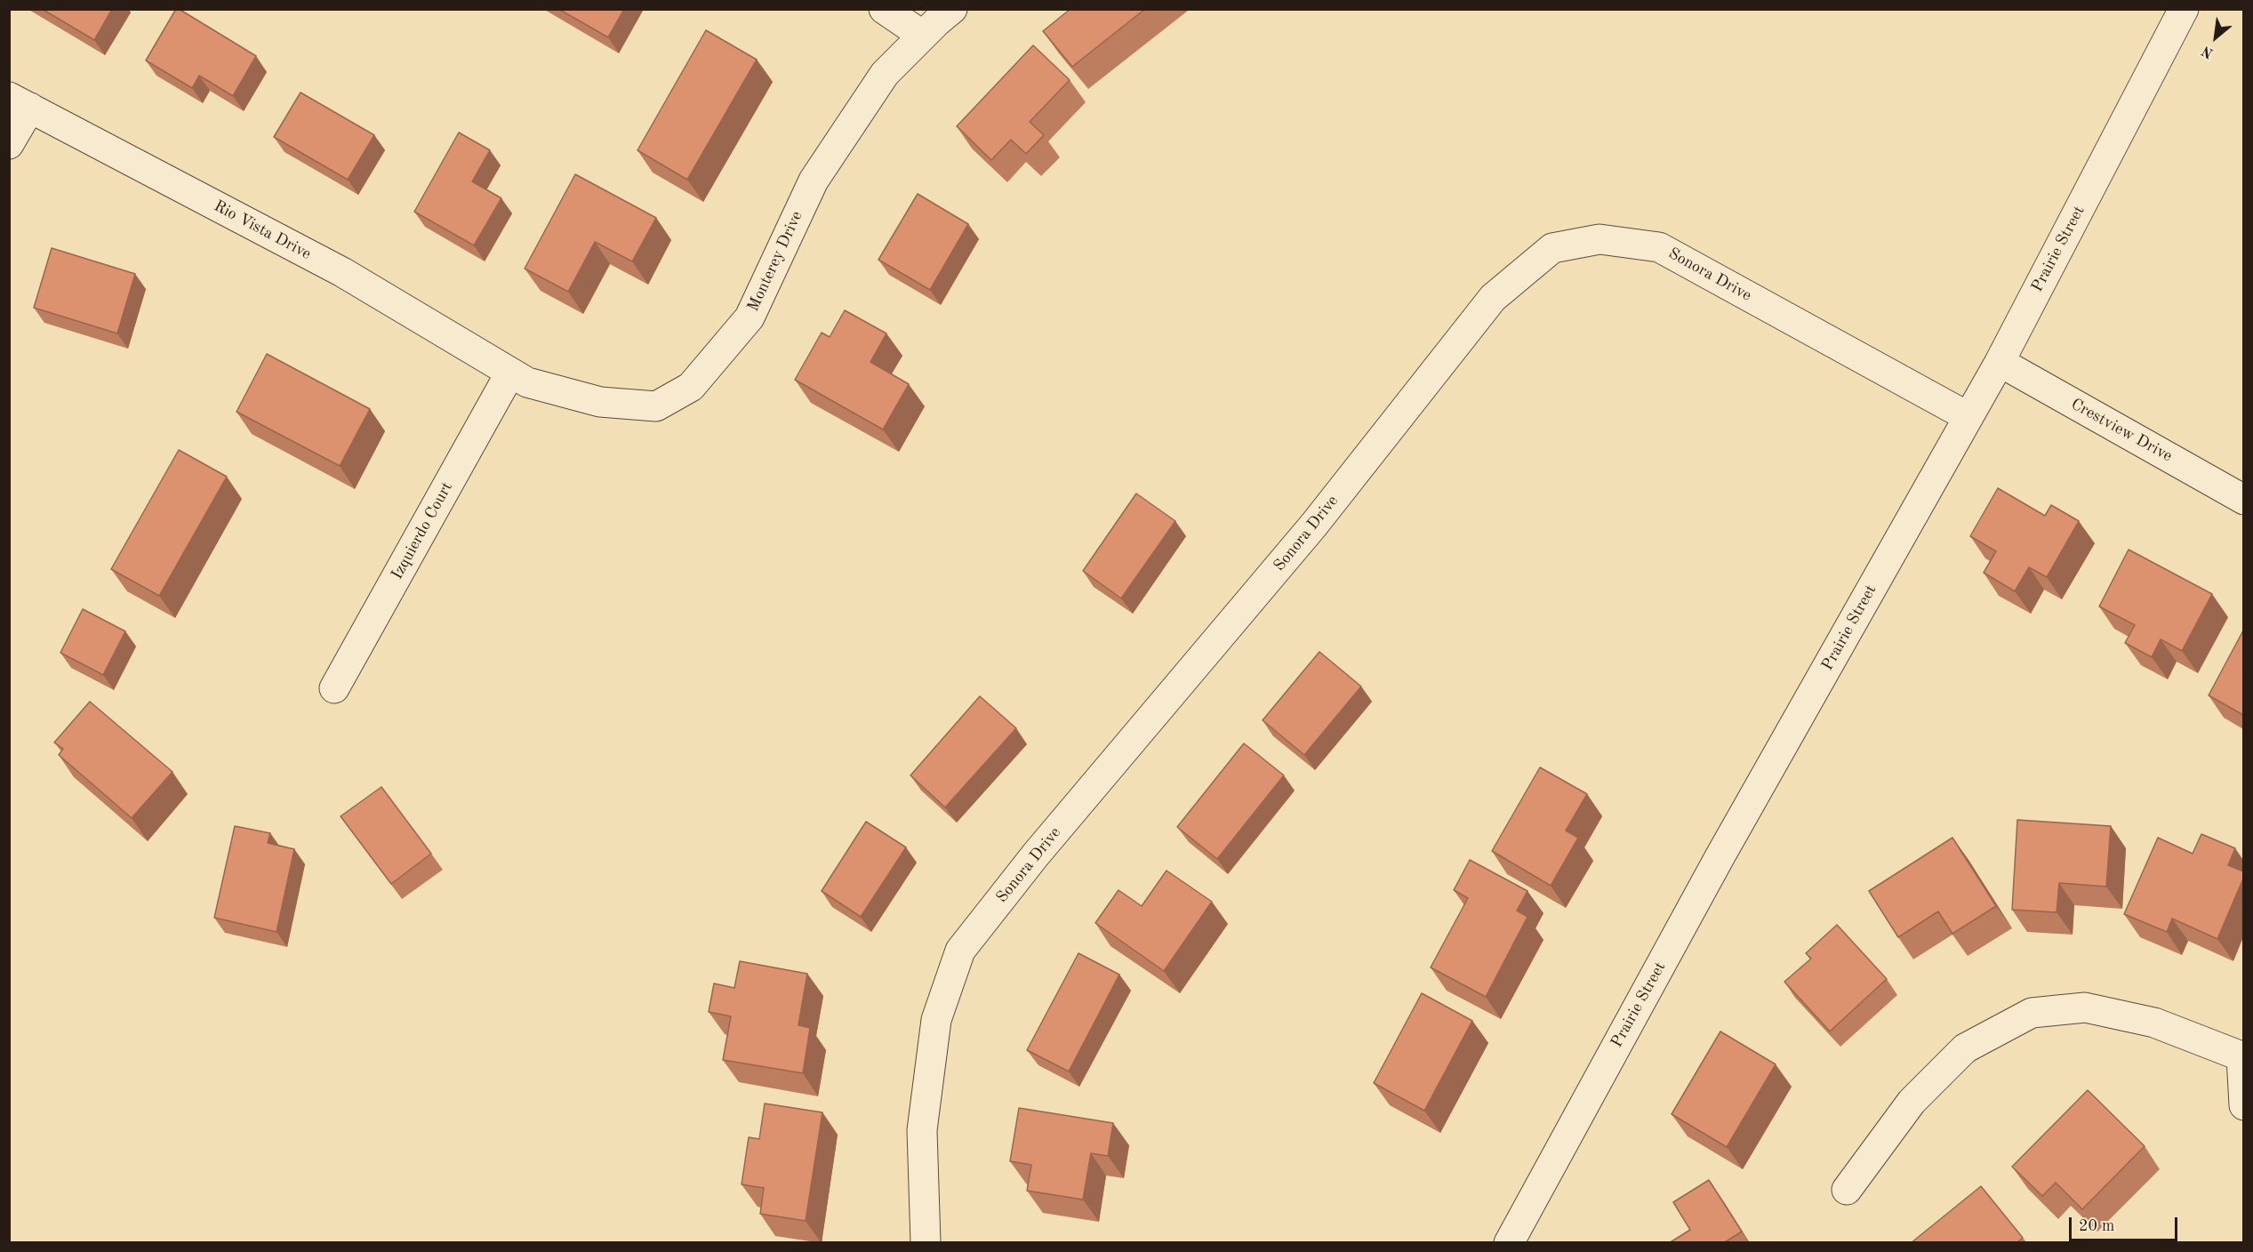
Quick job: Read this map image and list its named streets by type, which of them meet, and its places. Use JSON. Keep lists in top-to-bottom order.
{
  "streets": {
    "street": [
      "Rio Vista Drive",
      "Prairie Street",
      "Monterey Drive",
      "Sonora Drive",
      "Crestview Drive",
      "Izquierdo Court"
    ]
  },
  "crossings": [
    ["Rio Vista Drive", "Monterey Drive"],
    ["Rio Vista Drive", "Izquierdo Court"],
    ["Prairie Street", "Sonora Drive"],
    ["Prairie Street", "Crestview Drive"],
    ["Monterey Drive", "Izquierdo Court"]
  ],
  "scale_bar": "20 m",
  "north": "bottom left"
}
